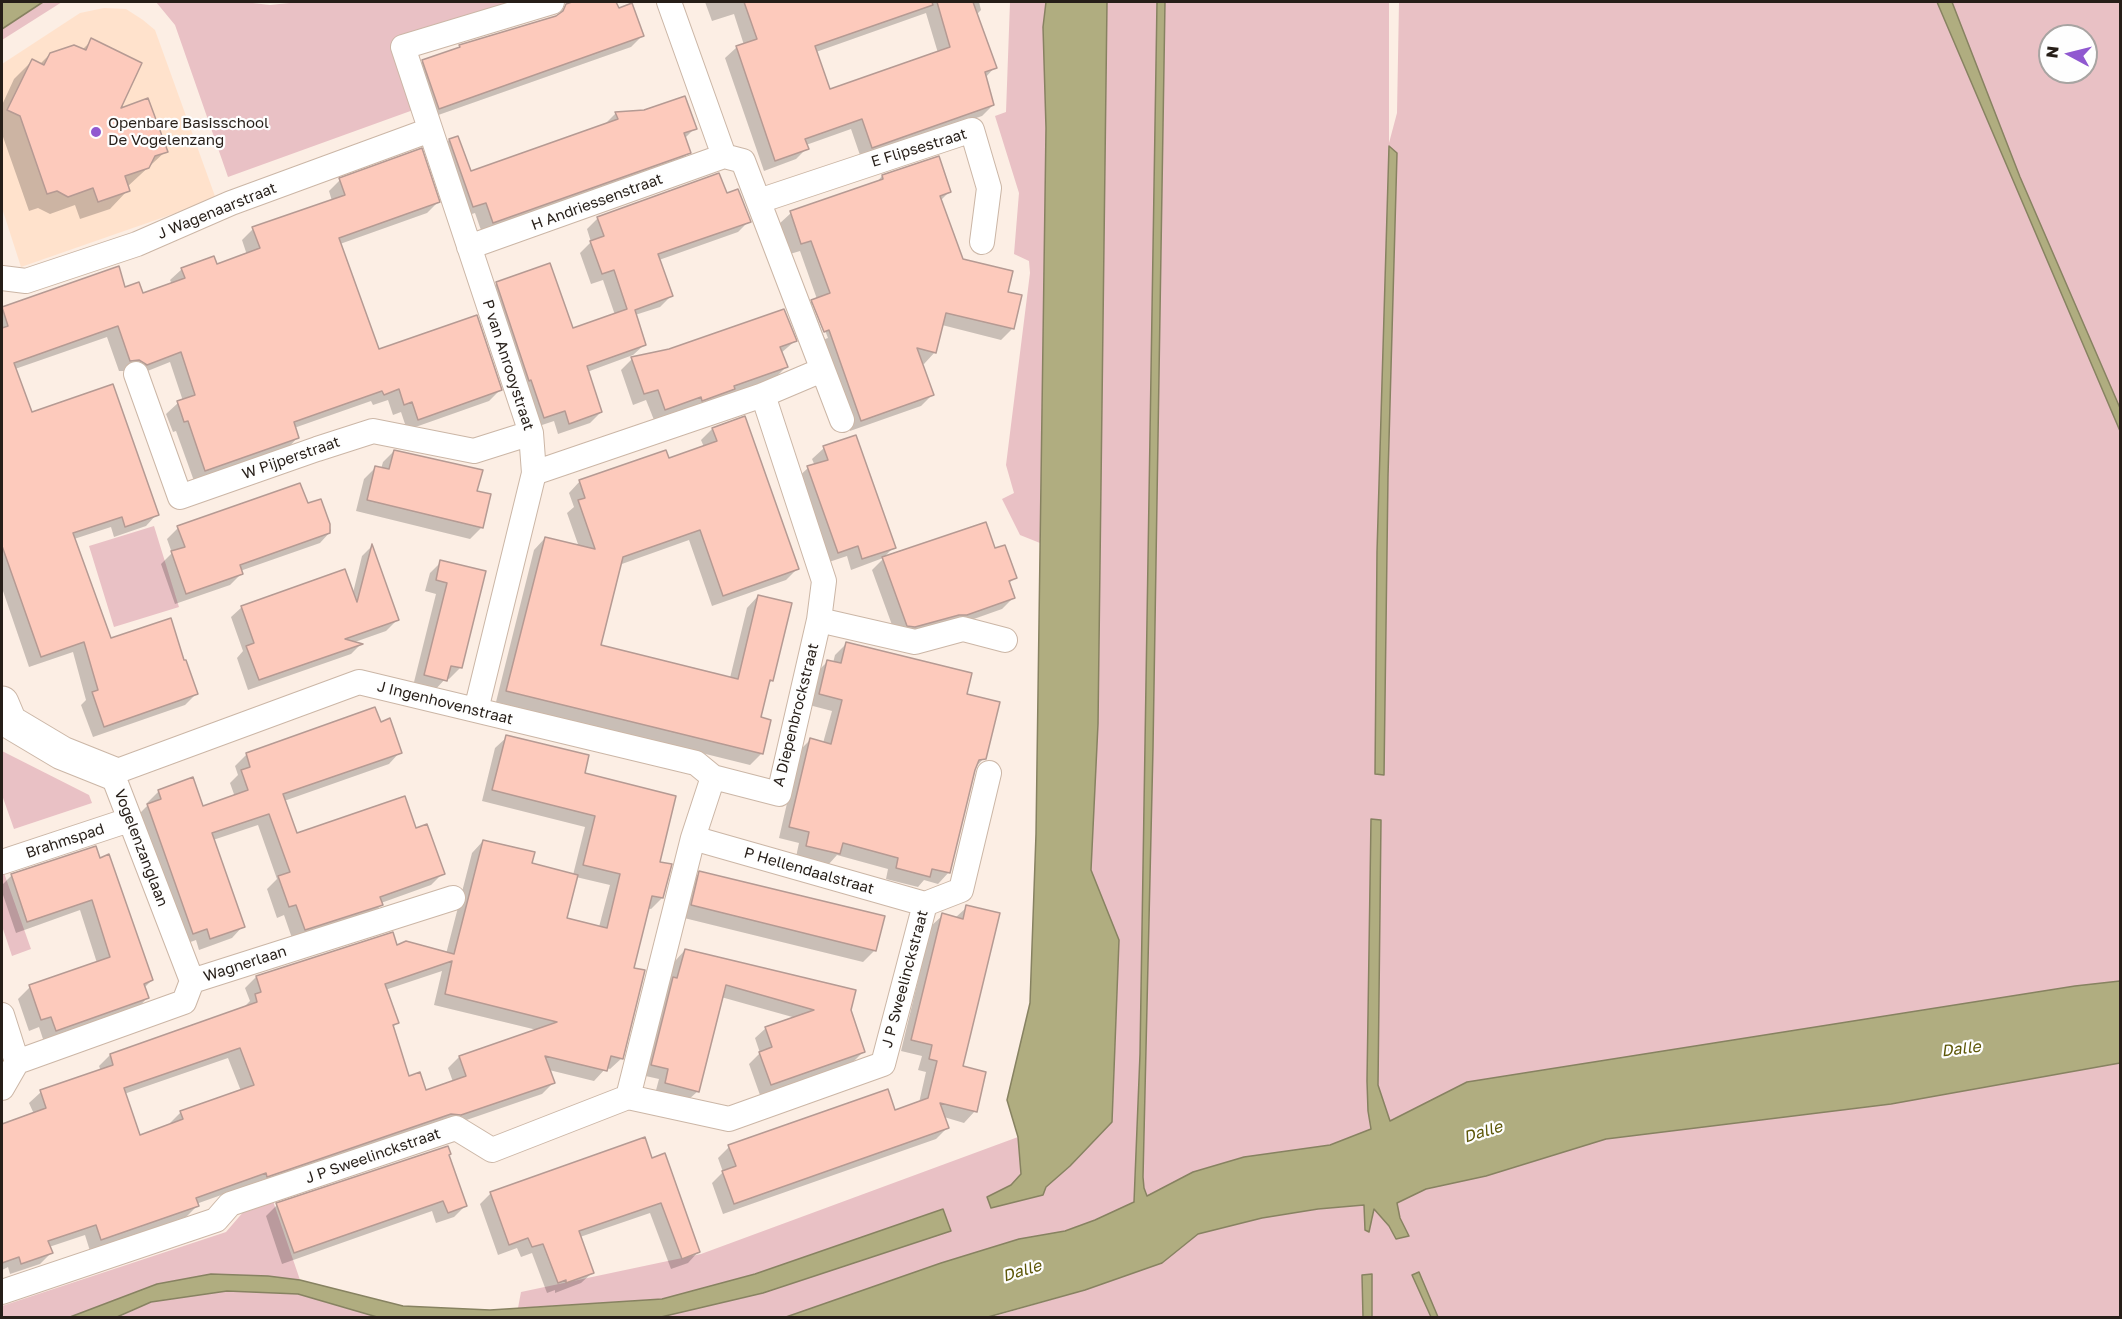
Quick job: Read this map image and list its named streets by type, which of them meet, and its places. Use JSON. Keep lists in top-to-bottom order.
{
  "streets": {
    "street": [
      "E Flipsestraat",
      "H Andriessenstraat",
      "J Wagenaarstraat",
      "P van Anrooystraat",
      "W Pijperstraat",
      "J Ingenhovenstraat",
      "A Diepenbrockstraat",
      "Brahmspad",
      "Vogelenzanglaan",
      "P Hellendaalstraat",
      "Wagnerlaan",
      "J P Sweelinckstraat"
    ]
  },
  "crossings": [
    ["H Andriessenstraat", "P van Anrooystraat"],
    ["J Wagenaarstraat", "P van Anrooystraat"],
    ["P van Anrooystraat", "W Pijperstraat"],
    ["P van Anrooystraat", "J Ingenhovenstraat"],
    ["J Ingenhovenstraat", "A Diepenbrockstraat"],
    ["J Ingenhovenstraat", "Vogelenzanglaan"],
    ["Brahmspad", "Vogelenzanglaan"],
    ["Vogelenzanglaan", "Wagnerlaan"],
    ["P Hellendaalstraat", "J P Sweelinckstraat"]
  ],
  "water": ["Dalle"],
  "places": ["Openbare Basisschool De Vogelenzang"],
  "north": "left"
}
